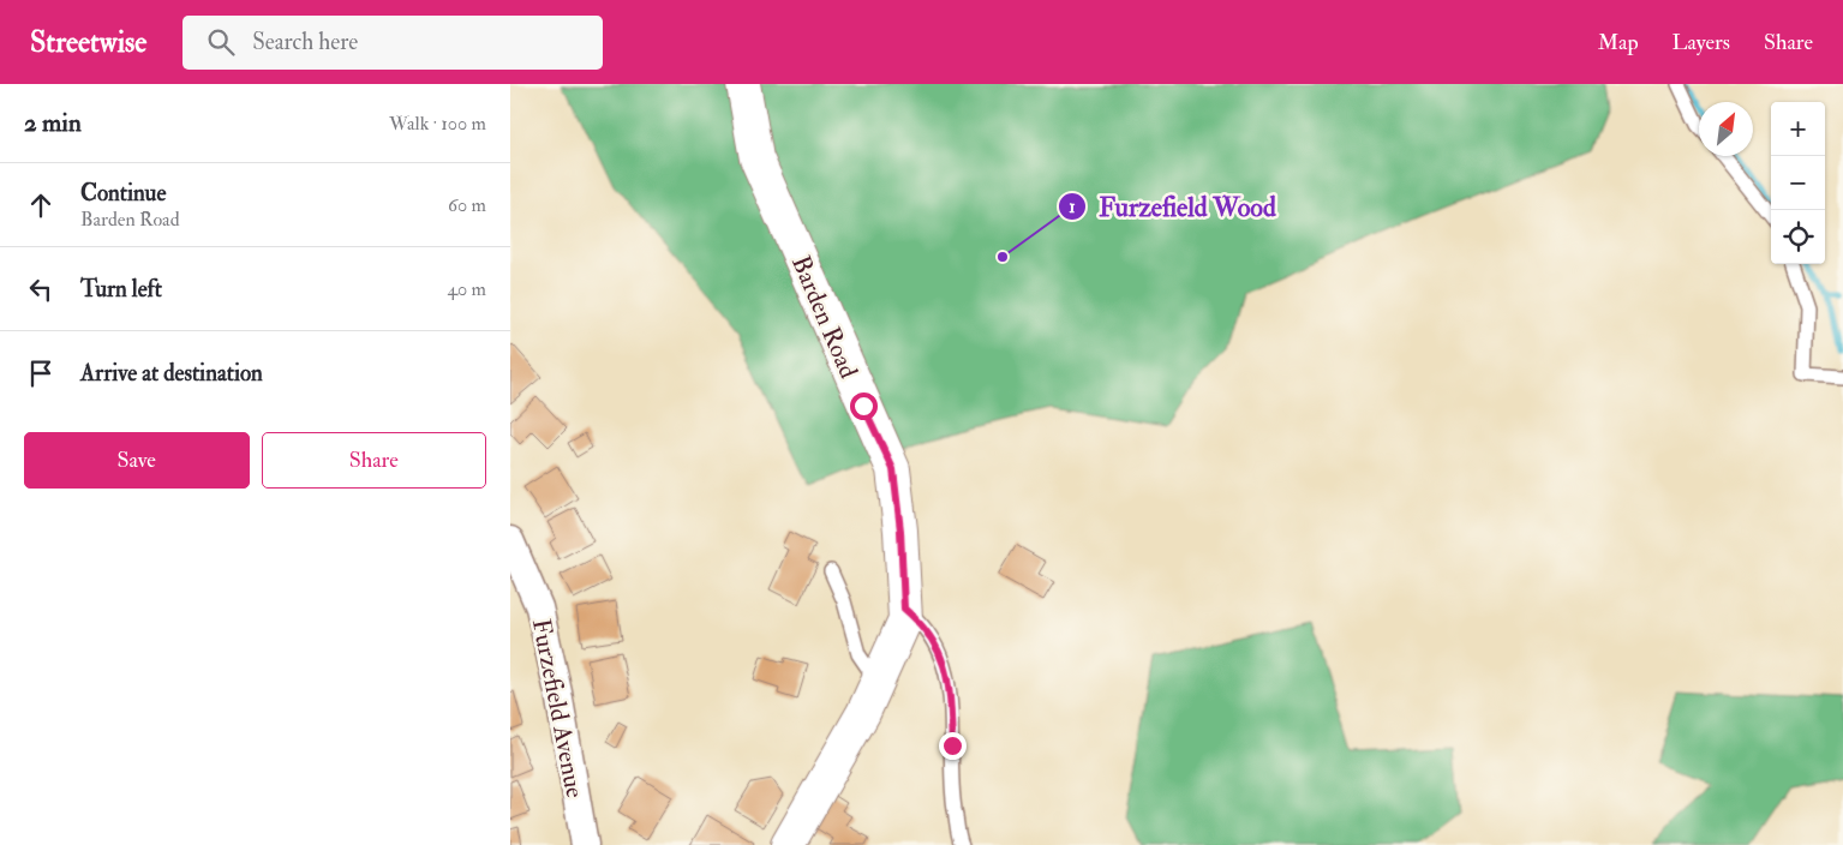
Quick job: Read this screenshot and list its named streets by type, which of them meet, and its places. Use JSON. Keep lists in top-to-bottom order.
{
  "streets": {
    "street": ["Barden Road", "Furzefield Avenue"]
  },
  "places": ["Furzefield Wood"],
  "north": "top right",
  "page": {
    "header": "Streetwise",
    "search": "Search here",
    "nav": ["Map", "Layers", "Share"],
    "heading": ["2 min", "Walk · 100 m"],
    "map_buttons": ["+", "−"],
    "list": [
      ["Continue", "Barden Road", "60 m"],
      ["Turn left", "40 m"],
      "Arrive at destination"
    ],
    "buttons": ["Save", "Share"]
  }
}
